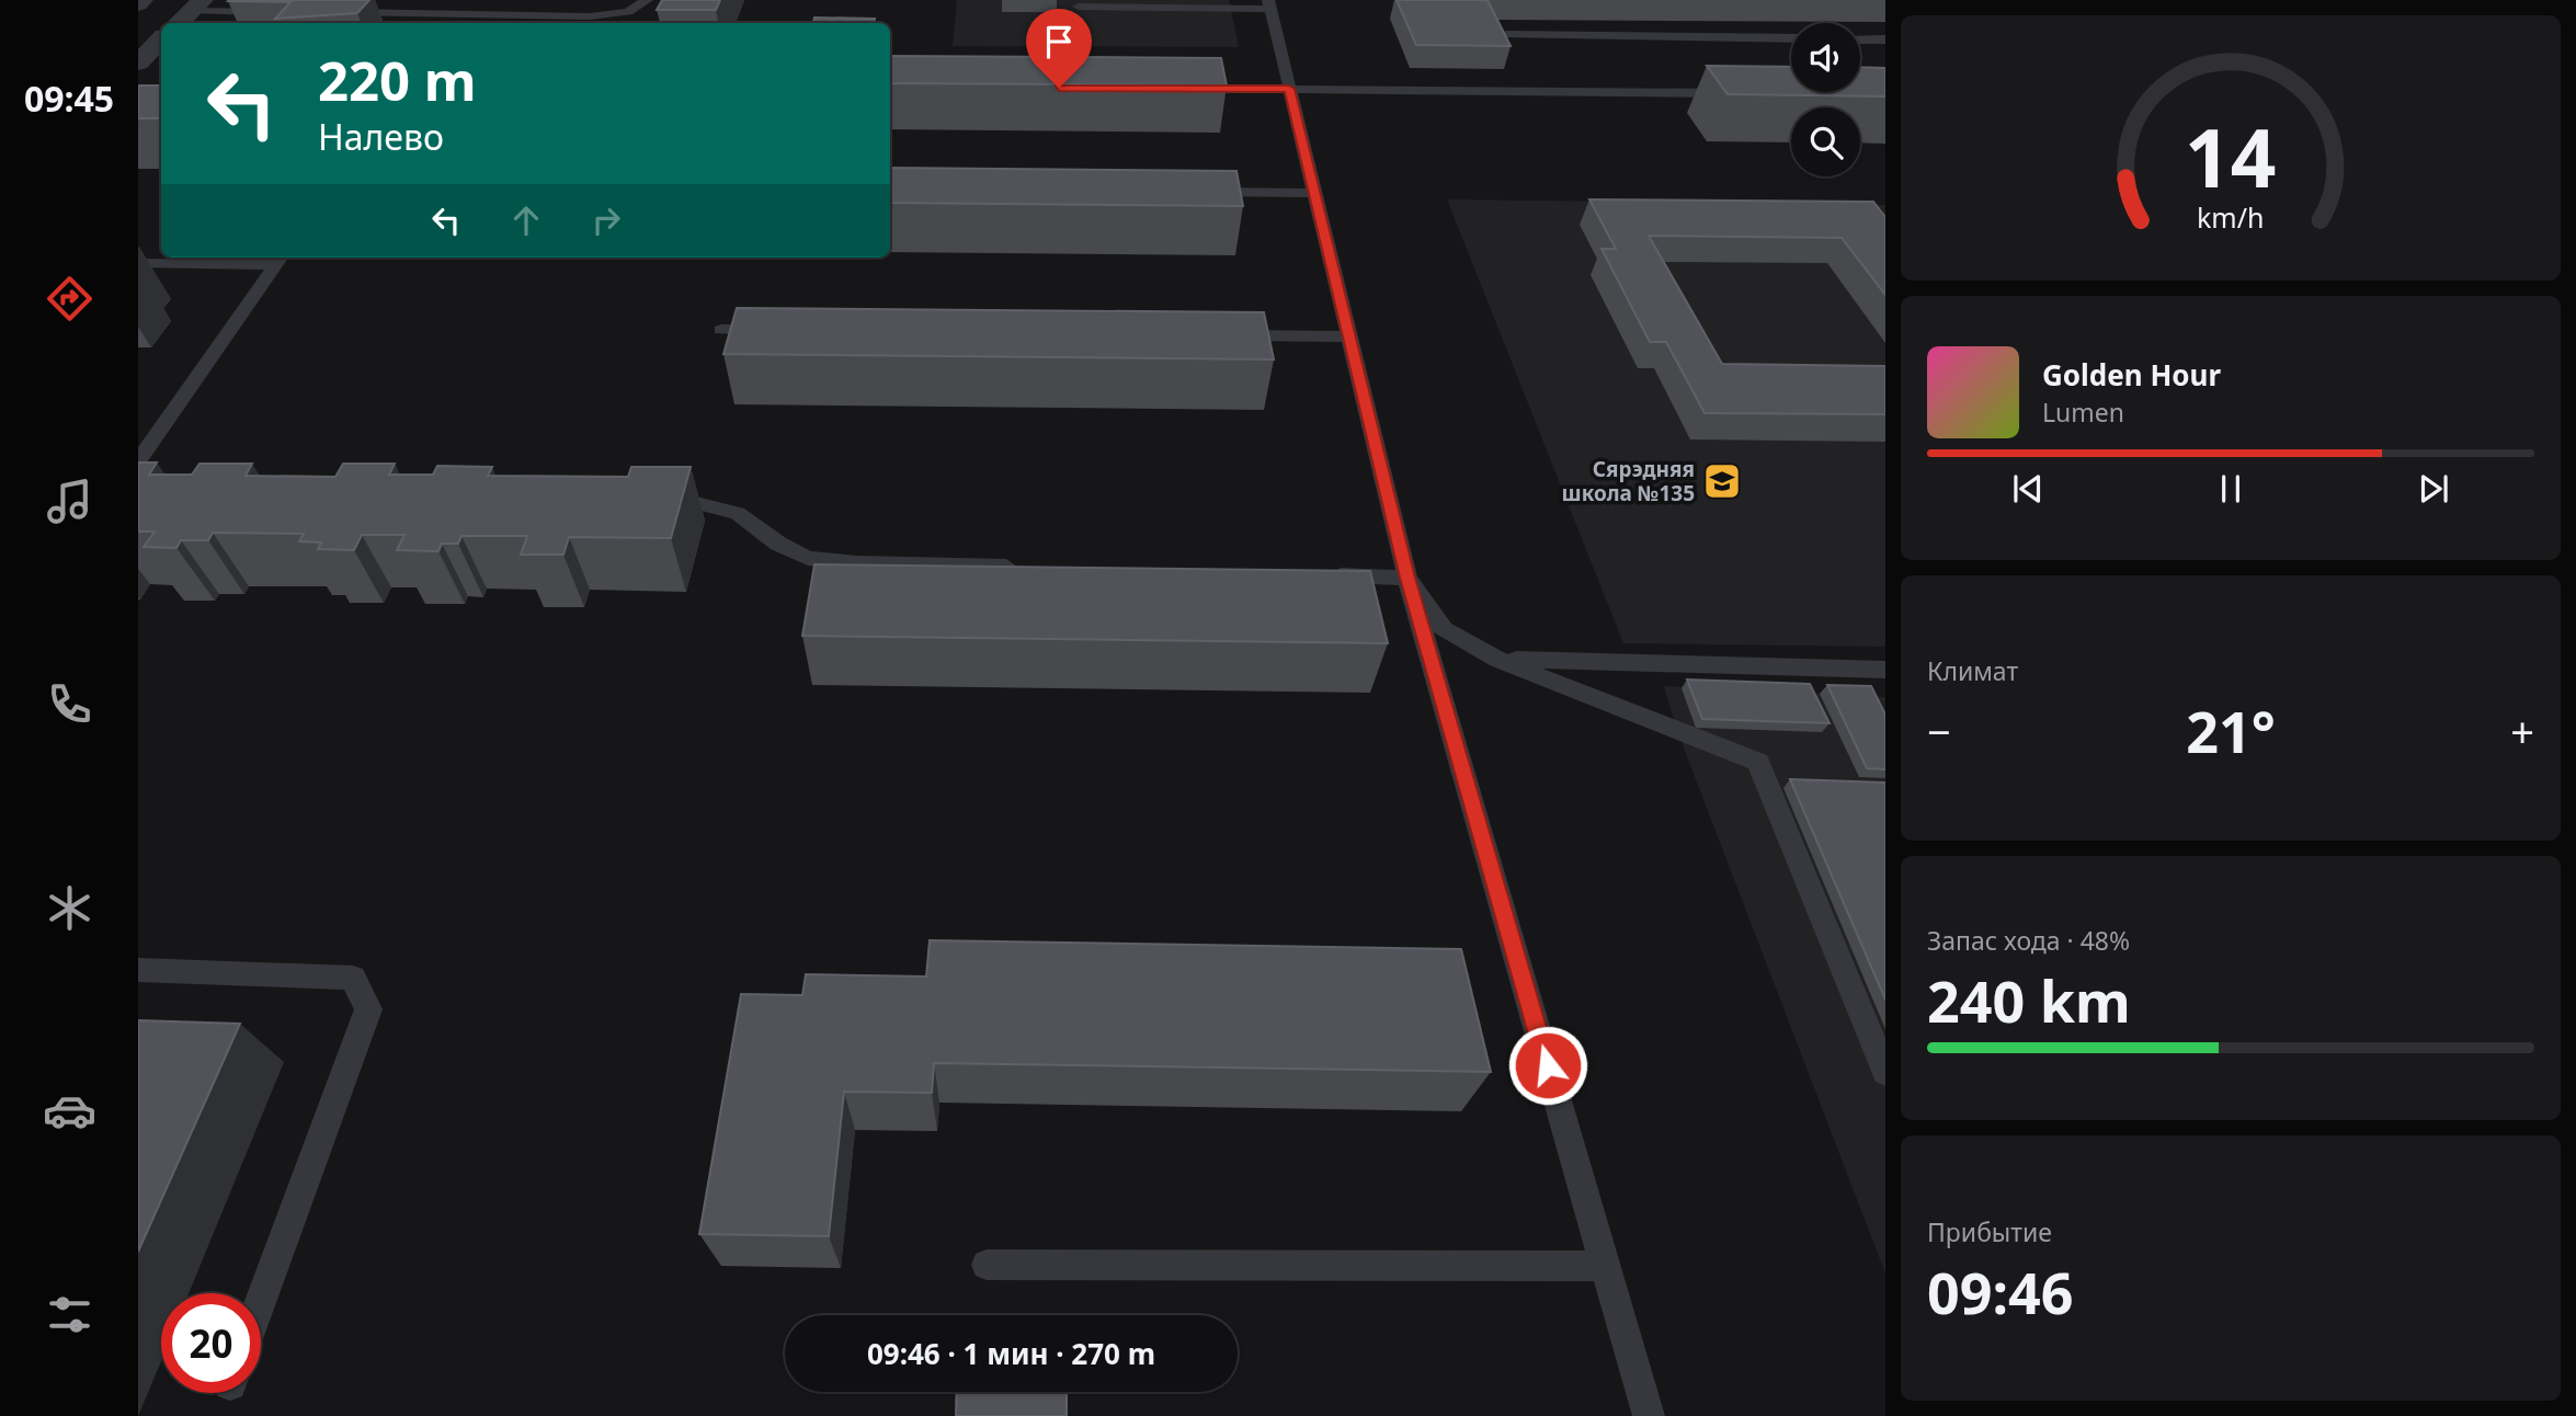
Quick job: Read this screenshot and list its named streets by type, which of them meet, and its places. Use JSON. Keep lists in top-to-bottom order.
{
  "places": {
    "school or university": ["Сярэдняя школа №135"]
  },
  "page": {
    "tabs": "09:45",
    "turn": ["220 m", "Налево"],
    "song": ["Golden Hour", "Lumen"],
    "tile": [
      "Климат",
      ["Запас хода · 48%", "240 km"],
      ["Прибытие", "09:46"]
    ],
    "heat": ["−", "21°", "+"],
    "limit": "20",
    "trip": "09:46 · 1 мин · 270 m",
    "gauge": ["14", "km/h"]
  }
}
